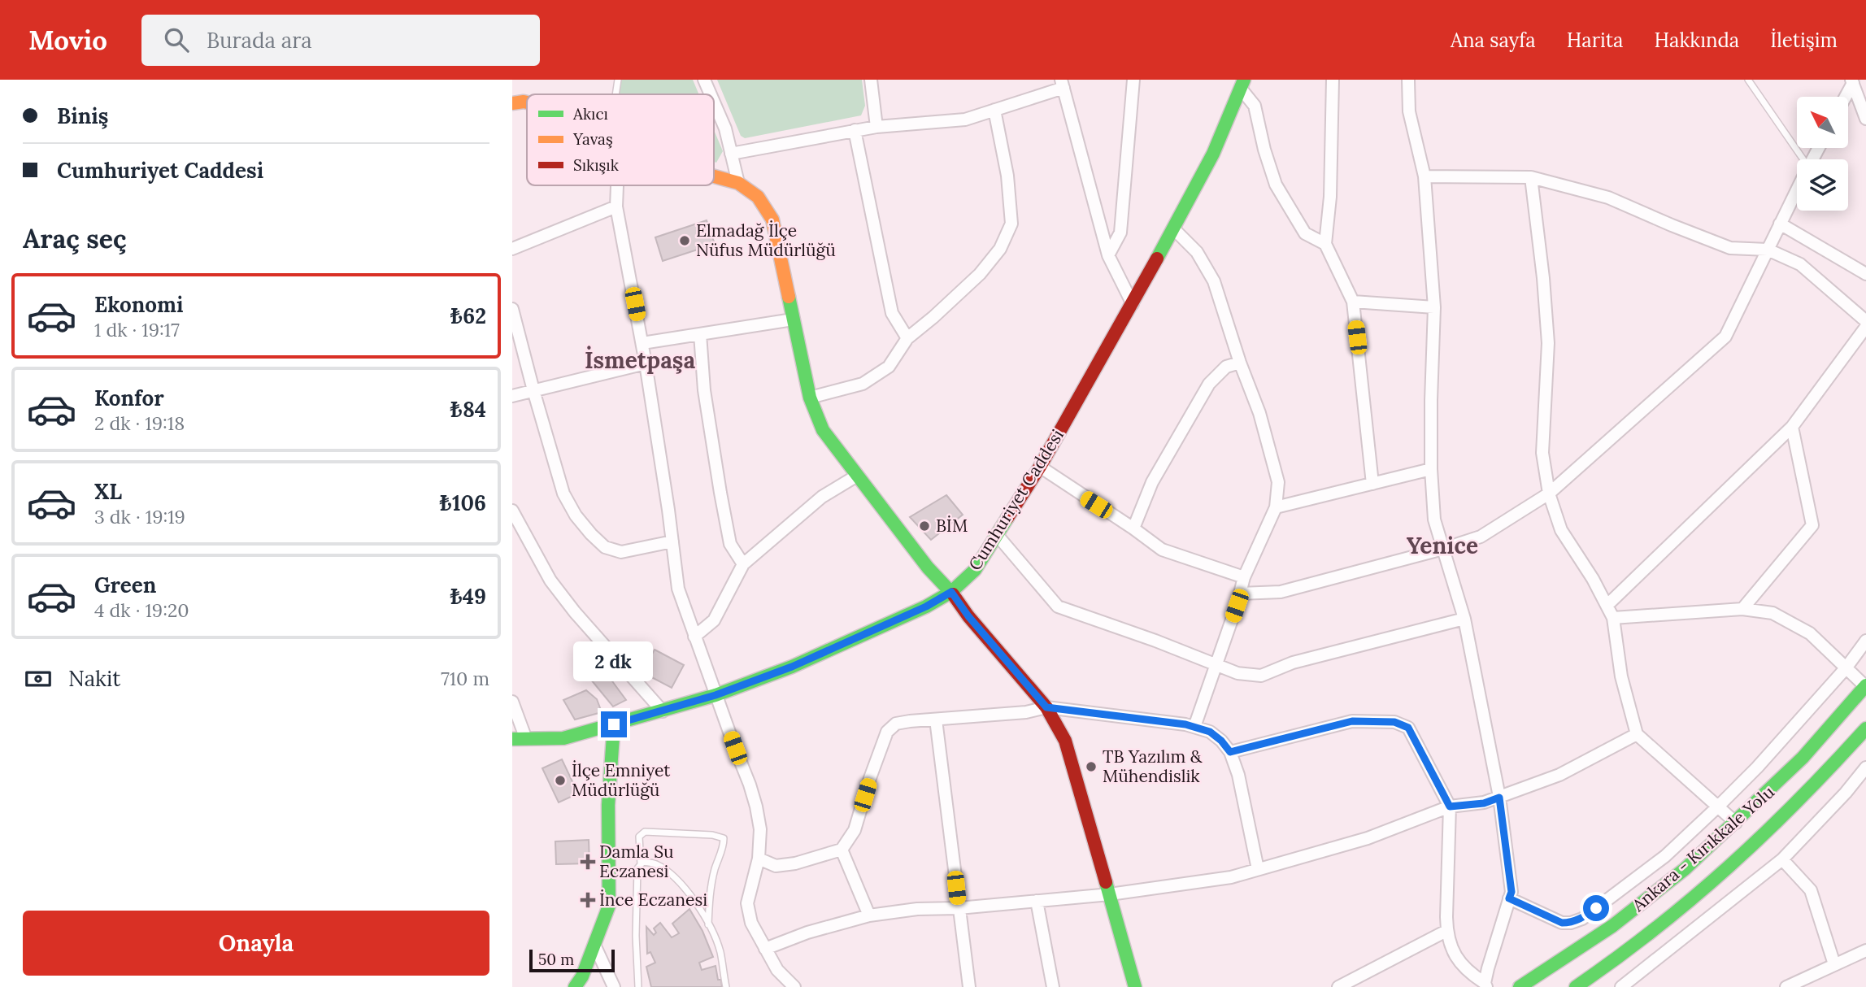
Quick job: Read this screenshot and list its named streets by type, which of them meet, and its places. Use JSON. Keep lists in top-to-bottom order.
{
  "streets": {
    "main road": ["Cumhuriyet Caddesi", "Ankara - Kırıkkale Yolu"]
  },
  "districts": ["İsmetpaşa", "Yenice"],
  "places": {
    "other": [
      "Elmadağ İlçe Nüfus Müdürlüğü",
      "BİM",
      "TB Yazılım & Mühendislik",
      "İlçe Emniyet Müdürlüğü"
    ],
    "health": ["Damla Su Eczanesi", "İnce Eczanesi"]
  },
  "legend": ["Akıcı", "Yavaş", "Sıkışık"],
  "scale_bar": "50 m",
  "north": "top left",
  "page": {
    "header": "Movio",
    "search": "Burada ara",
    "nav": [
      "Ana sayfa",
      "Harita",
      "Hakkında",
      "İletişim"
    ],
    "banner": ["Biniş", "Cumhuriyet Caddesi"],
    "heading": "Araç seç",
    "list": [
      {
        "name": "Ekonomi",
        "note": "1 dk · 19:17",
        "value": "₺62"
      },
      {
        "name": "Konfor",
        "note": "2 dk · 19:18",
        "value": "₺84"
      },
      {
        "name": "XL",
        "note": "3 dk · 19:19",
        "value": "₺106"
      },
      {
        "name": "Green",
        "note": "4 dk · 19:20",
        "value": "₺49"
      }
    ],
    "bubble": "2 dk",
    "pay": ["Nakit", "710 m"],
    "buttons": "Onayla",
    "scale": "50 m"
  }
}
